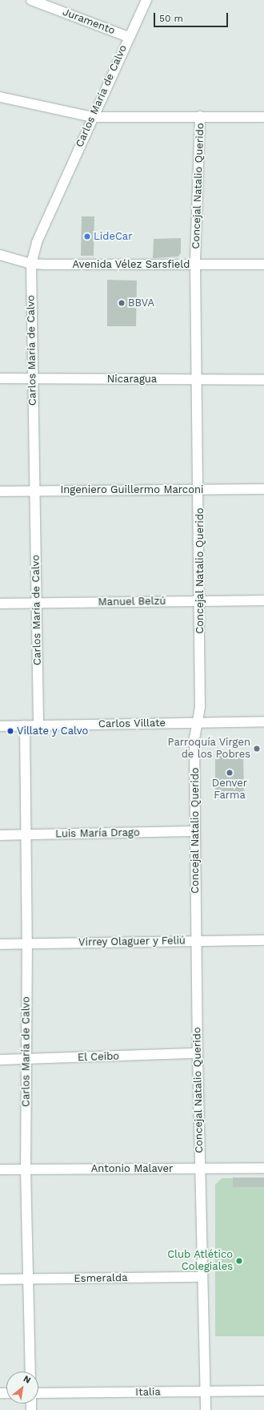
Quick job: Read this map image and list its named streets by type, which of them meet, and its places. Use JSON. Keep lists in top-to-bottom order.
{
  "streets": {
    "street": [
      "Juramento",
      "Carlos María de Calvo",
      "Concejal Natalio Querido",
      "Avenida Vélez Sarsfield",
      "Nicaragua",
      "Ingeniero Guillermo Marconi",
      "Manuel Belzú",
      "Carlos Villate",
      "Luis María Drago",
      "Virrey Olaguer y Feliú",
      "El Ceibo",
      "Antonio Malaver",
      "Esmeralda",
      "Italia"
    ]
  },
  "crossings": [
    ["Juramento", "Carlos María de Calvo"],
    ["Carlos María de Calvo", "Avenida Vélez Sarsfield"],
    ["Carlos María de Calvo", "Nicaragua"],
    ["Carlos María de Calvo", "Ingeniero Guillermo Marconi"],
    ["Carlos María de Calvo", "Manuel Belzú"],
    ["Carlos María de Calvo", "Carlos Villate"],
    ["Carlos María de Calvo", "Luis María Drago"],
    ["Carlos María de Calvo", "Virrey Olaguer y Feliú"],
    ["Carlos María de Calvo", "El Ceibo"],
    ["Carlos María de Calvo", "Antonio Malaver"],
    ["Carlos María de Calvo", "Esmeralda"],
    ["Concejal Natalio Querido", "Avenida Vélez Sarsfield"],
    ["Concejal Natalio Querido", "Nicaragua"],
    ["Concejal Natalio Querido", "Ingeniero Guillermo Marconi"],
    ["Concejal Natalio Querido", "Manuel Belzú"],
    ["Concejal Natalio Querido", "Carlos Villate"],
    ["Concejal Natalio Querido", "Luis María Drago"],
    ["Concejal Natalio Querido", "Virrey Olaguer y Feliú"],
    ["Concejal Natalio Querido", "El Ceibo"],
    ["Concejal Natalio Querido", "Antonio Malaver"],
    ["Concejal Natalio Querido", "Esmeralda"],
    ["Concejal Natalio Querido", "Italia"]
  ],
  "places": [
    "LideCar",
    "BBVA",
    "Villate y Calvo",
    "Parroquía Virgen de los Pobres",
    "Denver Farma",
    "Club Atlético Colegiales"
  ],
  "scale_bar": "50 m",
  "north": "top right"
}
